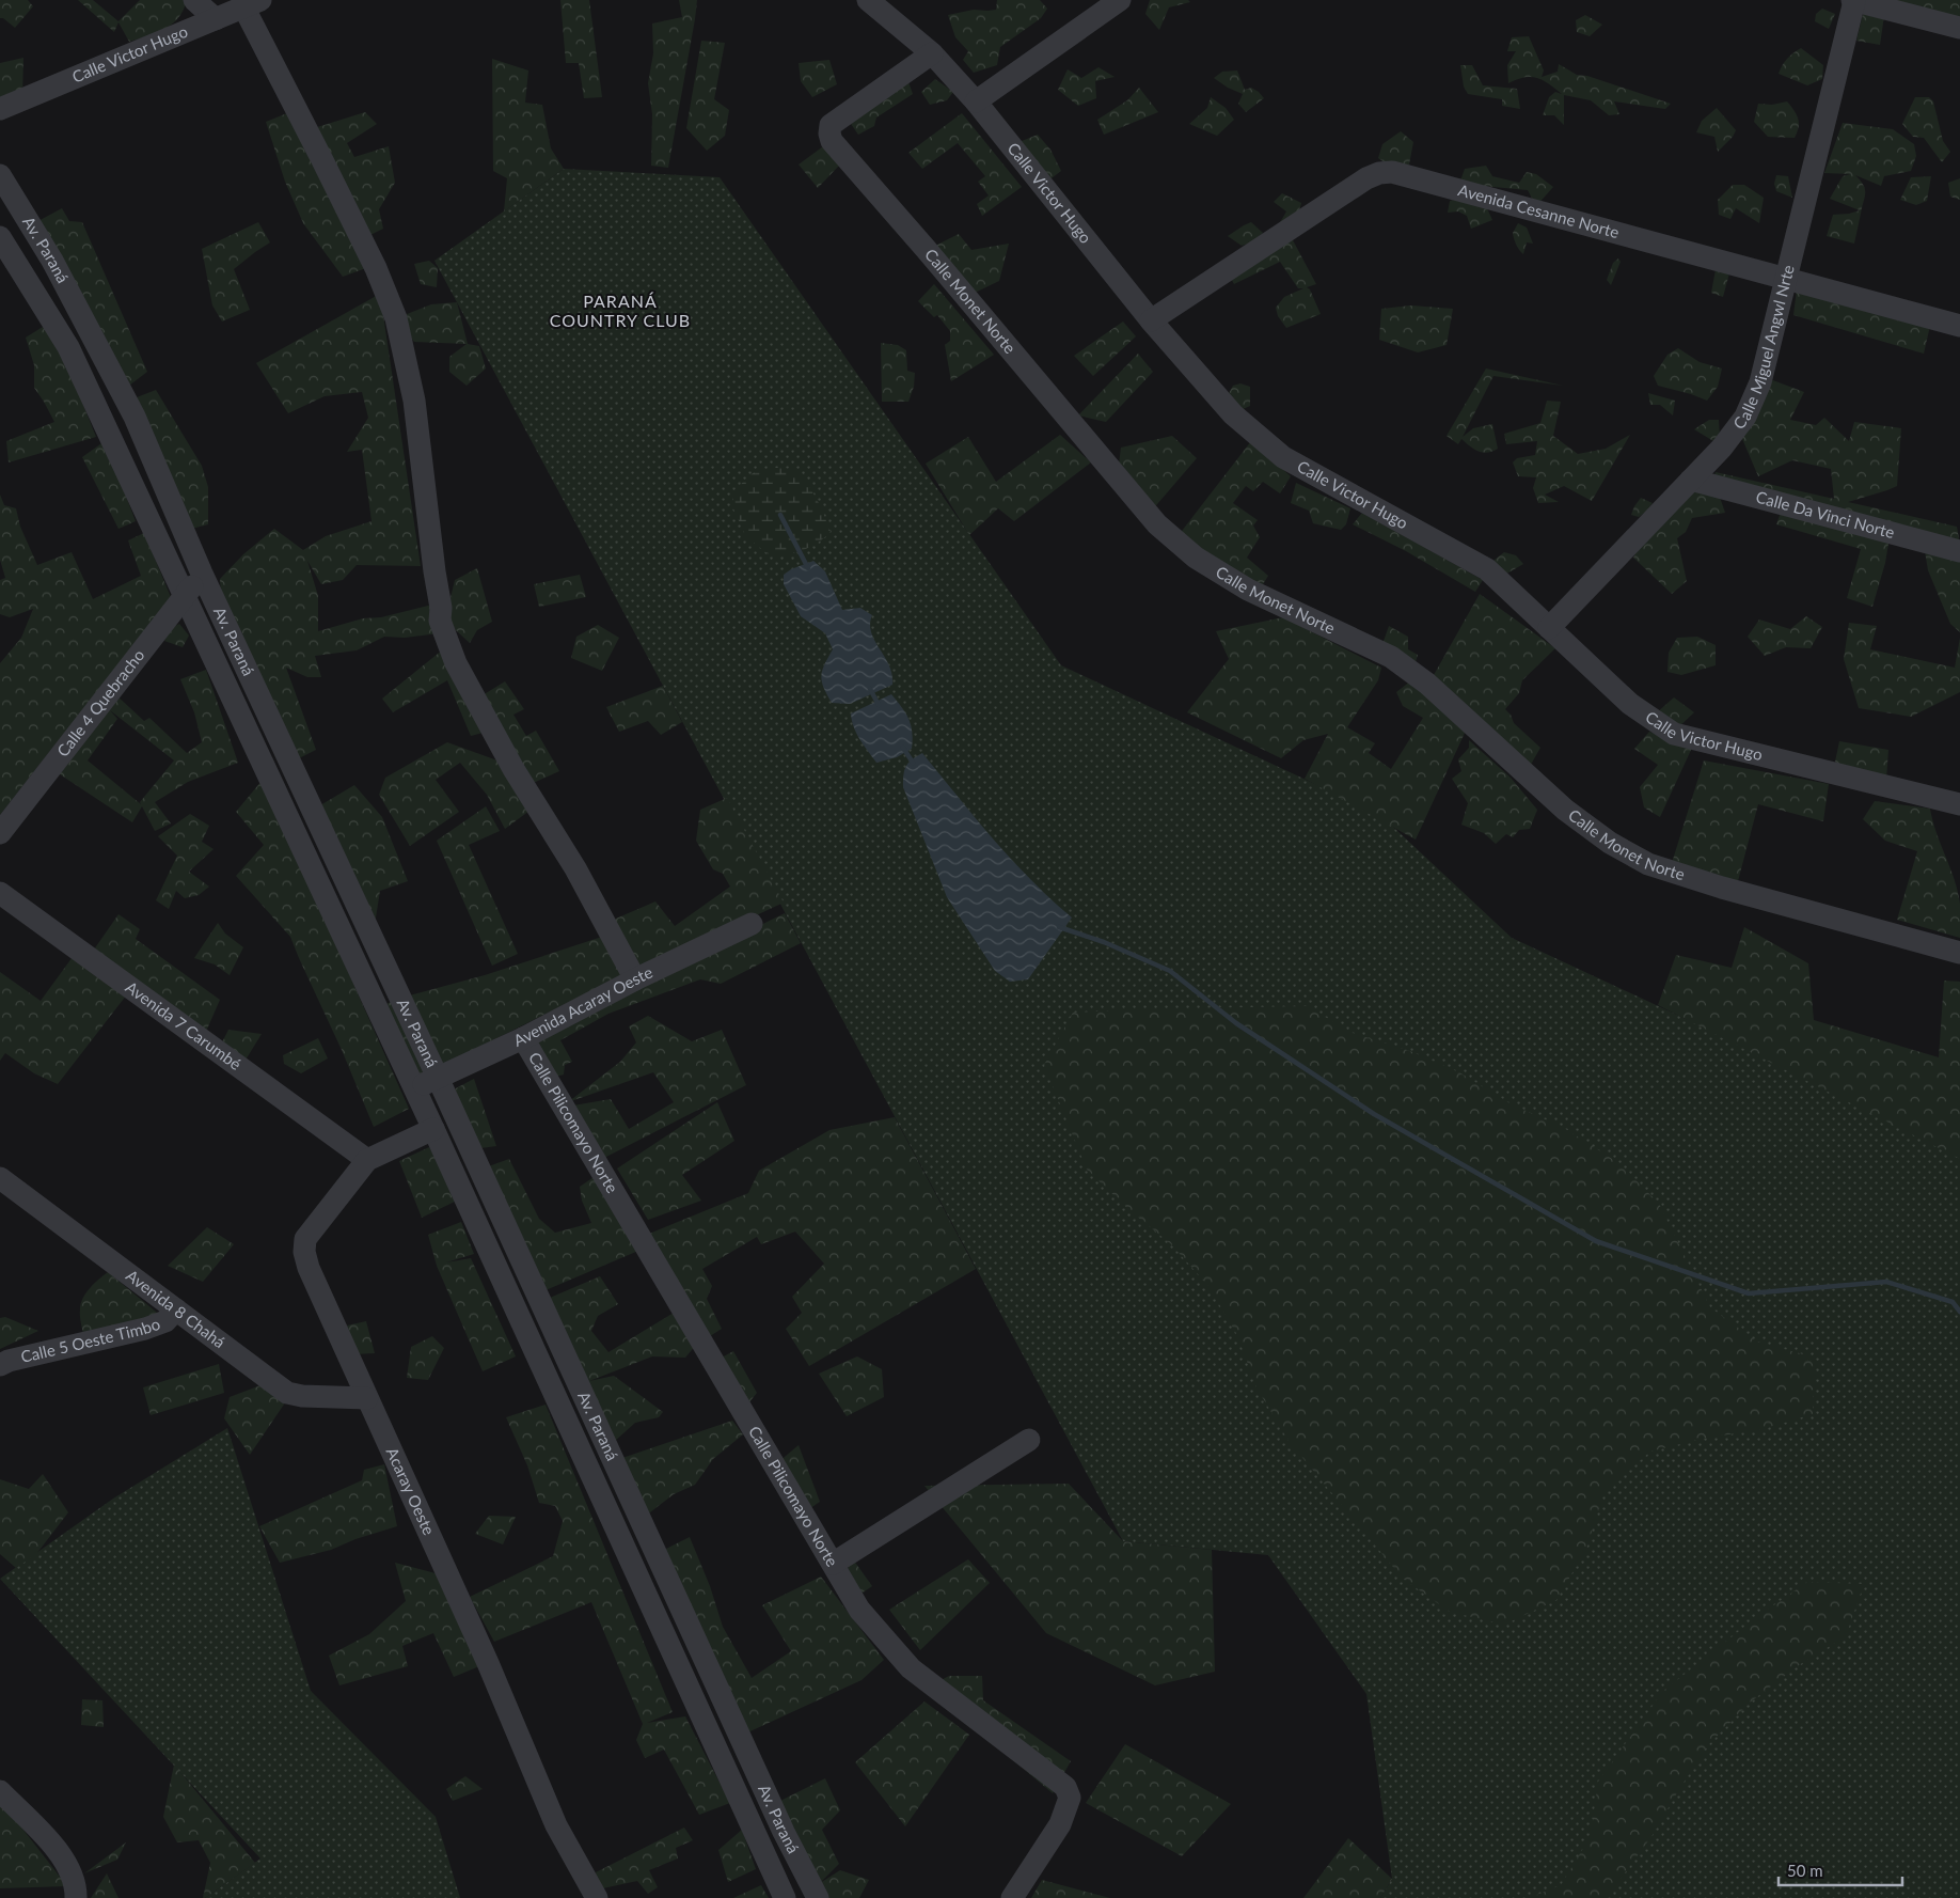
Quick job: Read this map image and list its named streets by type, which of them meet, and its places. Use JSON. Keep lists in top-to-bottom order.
{
  "streets": {
    "street": [
      "Calle Victor Hugo",
      "Avenida Cesanne Norte",
      "Av. Paraná",
      "Calle Monet Norte",
      "Calle Miguel Angwl Nrte",
      "Calle Da Vinci Norte",
      "Calle 4 Quebracho",
      "Avenida Acaray Oeste",
      "Avenida 7 Carumbé",
      "Calle Pilicomayo Norte",
      "Avenida 8 Chahá",
      "Calle 5 Oeste Timbo",
      "Acaray Oeste"
    ]
  },
  "crossings": [
    ["Calle Victor Hugo", "Avenida Cesanne Norte"],
    ["Calle Victor Hugo", "Calle Monet Norte"],
    ["Calle Victor Hugo", "Calle Miguel Angwl Nrte"],
    ["Avenida Cesanne Norte", "Calle Miguel Angwl Nrte"],
    ["Av. Paraná", "Calle 4 Quebracho"],
    ["Av. Paraná", "Avenida Acaray Oeste"],
    ["Av. Paraná", "Acaray Oeste"],
    ["Calle Miguel Angwl Nrte", "Calle Da Vinci Norte"],
    ["Avenida Acaray Oeste", "Calle Pilicomayo Norte"],
    ["Avenida 7 Carumbé", "Acaray Oeste"],
    ["Avenida 8 Chahá", "Calle 5 Oeste Timbo"],
    ["Avenida 8 Chahá", "Acaray Oeste"]
  ],
  "districts": ["PARANÁ COUNTRY CLUB"],
  "scale_bar": "50 m"
}
